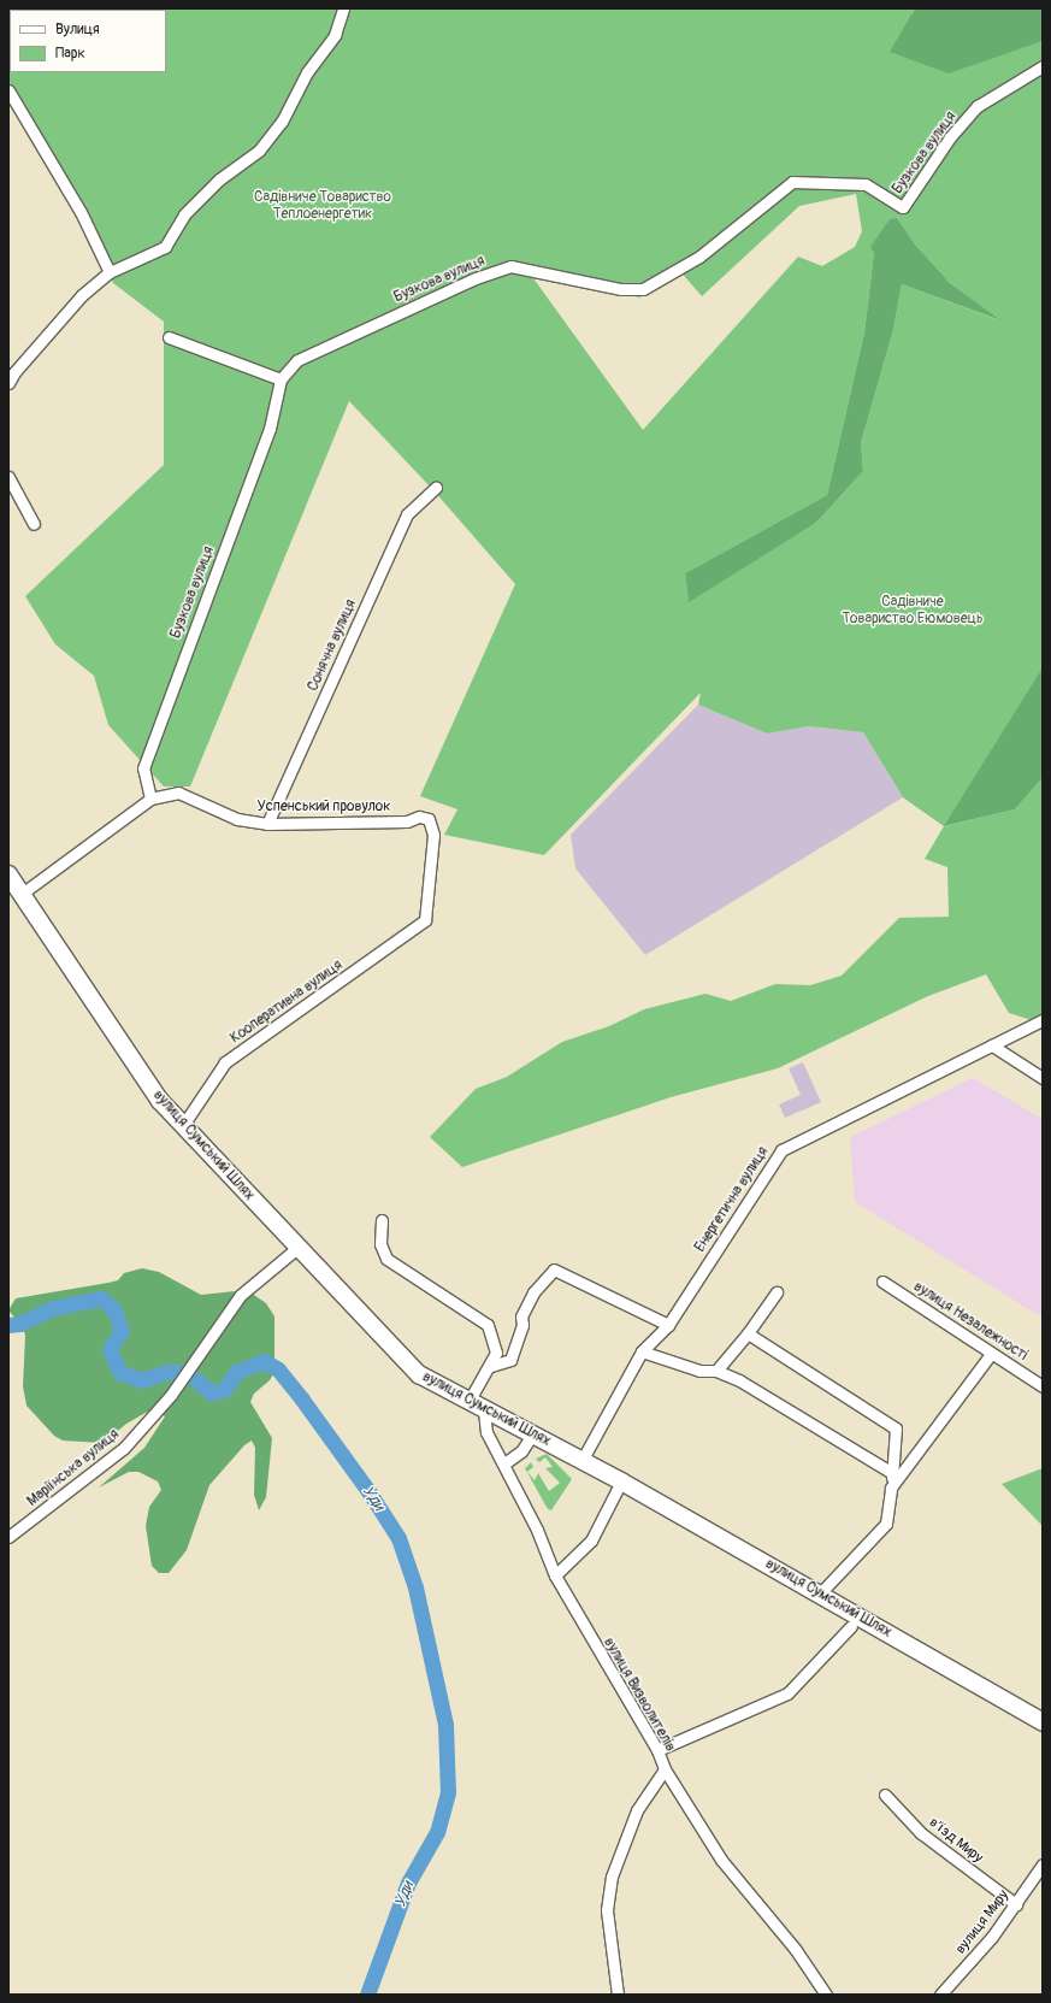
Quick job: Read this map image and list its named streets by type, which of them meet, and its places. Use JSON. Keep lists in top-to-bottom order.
{
  "streets": {
    "main road": ["вулиця Сумський Шлях"],
    "street": [
      "Бузкова вулиця",
      "Сонячна вулиця",
      "Успенський провулок",
      "Кооперативна вулиця",
      "Енергетична вулиця",
      "вулиця Незалежності",
      "Маріїнська вулиця",
      "вулиця Визволителів",
      "в'їзд Миру",
      "вулиця Миру"
    ]
  },
  "crossings": [
    ["Бузкова вулиця", "Успенський провулок"],
    ["Сонячна вулиця", "Успенський провулок"],
    ["Успенський провулок", "Кооперативна вулиця"],
    ["Кооперативна вулиця", "вулиця Сумський Шлях"],
    ["вулиця Сумський Шлях", "Енергетична вулиця"],
    ["вулиця Сумський Шлях", "Маріїнська вулиця"],
    ["вулиця Сумський Шлях", "вулиця Визволителів"],
    ["в'їзд Миру", "вулиця Миру"]
  ],
  "water": ["Уди"],
  "parks": ["Садівниче Товариство Теплоенергетик", "Садівниче Товариство Еюмовець"],
  "legend": ["Вулиця", "Парк"]
}
